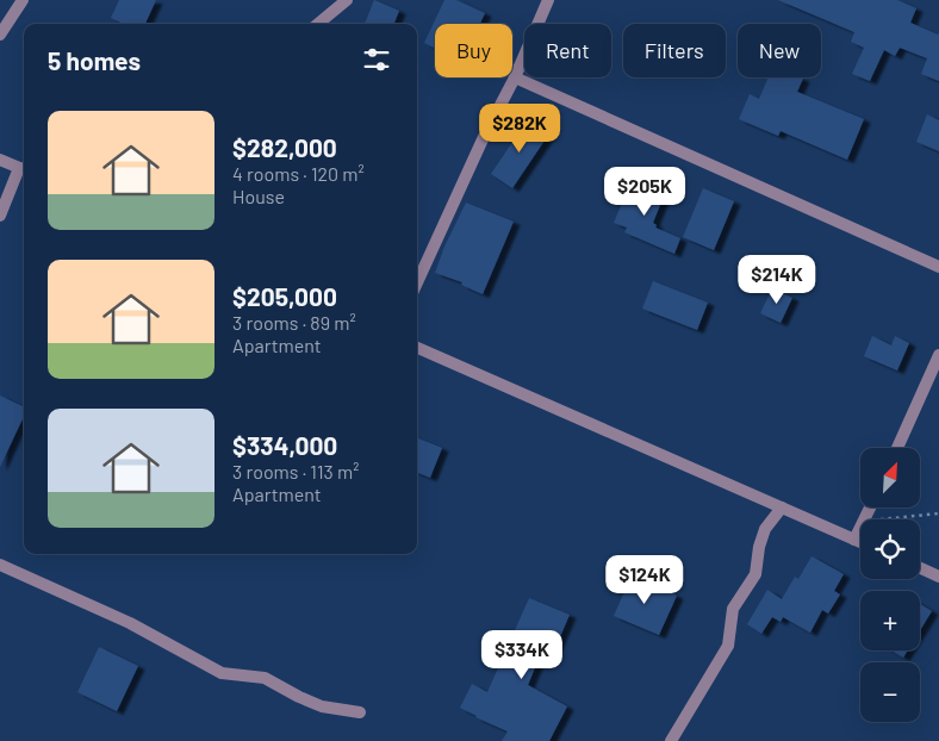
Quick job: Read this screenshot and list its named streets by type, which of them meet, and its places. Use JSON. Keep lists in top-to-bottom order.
{
  "north": "top right",
  "page": {
    "chip": [
      "Buy",
      "Rent",
      "Filters",
      "New"
    ],
    "heading": "5 homes",
    "list": [
      {
        "name": "$282,000",
        "note": "4 rooms · 120 m² · House"
      },
      {
        "name": "$205,000",
        "note": "3 rooms · 89 m² · Apartment"
      },
      {
        "name": "$334,000",
        "note": "3 rooms · 113 m² · Apartment"
      }
    ],
    "price": [
      "$282K",
      "$205K",
      "$214K",
      "$124K",
      "$334K"
    ],
    "map_buttons": ["+", "−"]
  }
}
